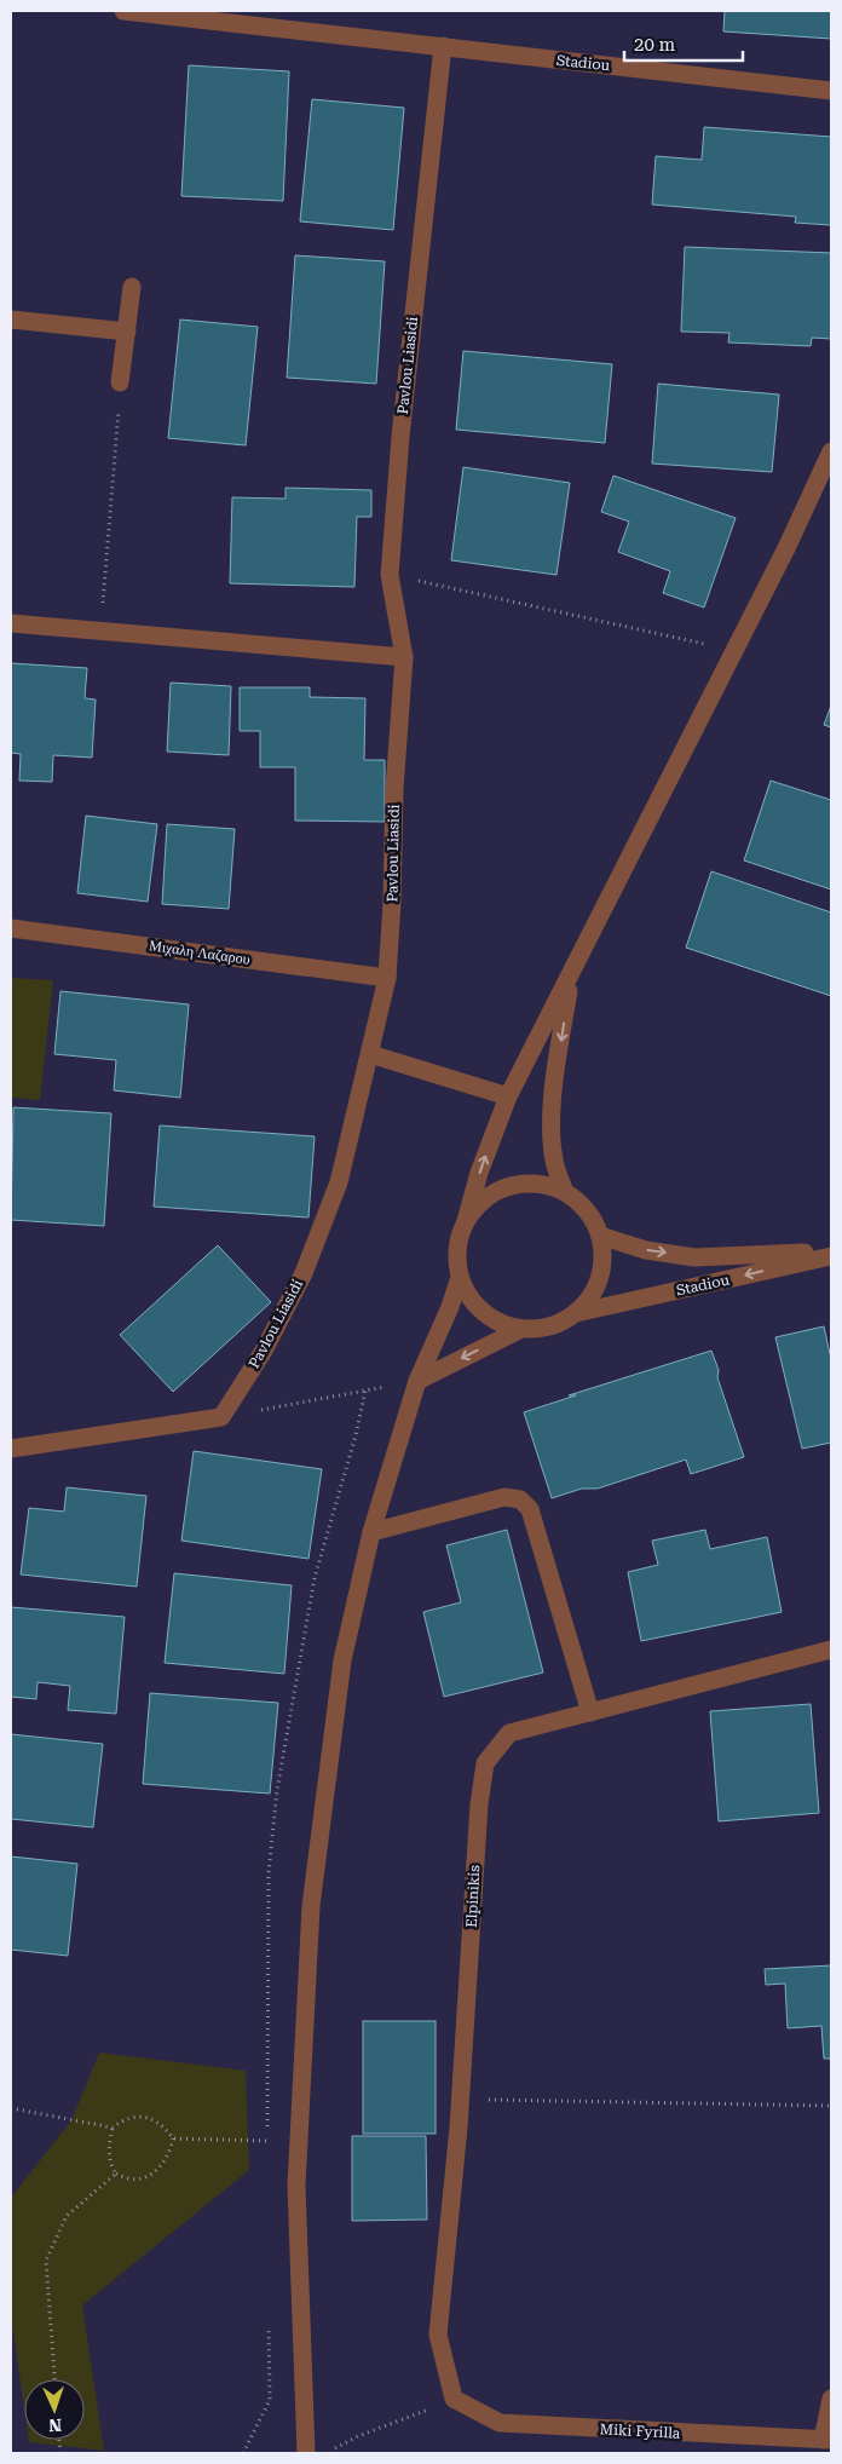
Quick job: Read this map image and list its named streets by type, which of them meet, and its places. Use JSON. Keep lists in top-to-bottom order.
{
  "streets": {
    "street": [
      "Stadiou",
      "Pavlou Liasidi",
      "Μιχαλη Λαζαρου",
      "Elpinikis",
      "Miki Fyrilla"
    ]
  },
  "crossings": [
    ["Stadiou", "Pavlou Liasidi"],
    ["Pavlou Liasidi", "Μιχαλη Λαζαρου"],
    ["Elpinikis", "Miki Fyrilla"]
  ],
  "scale_bar": "20 m",
  "north": "bottom"
}
